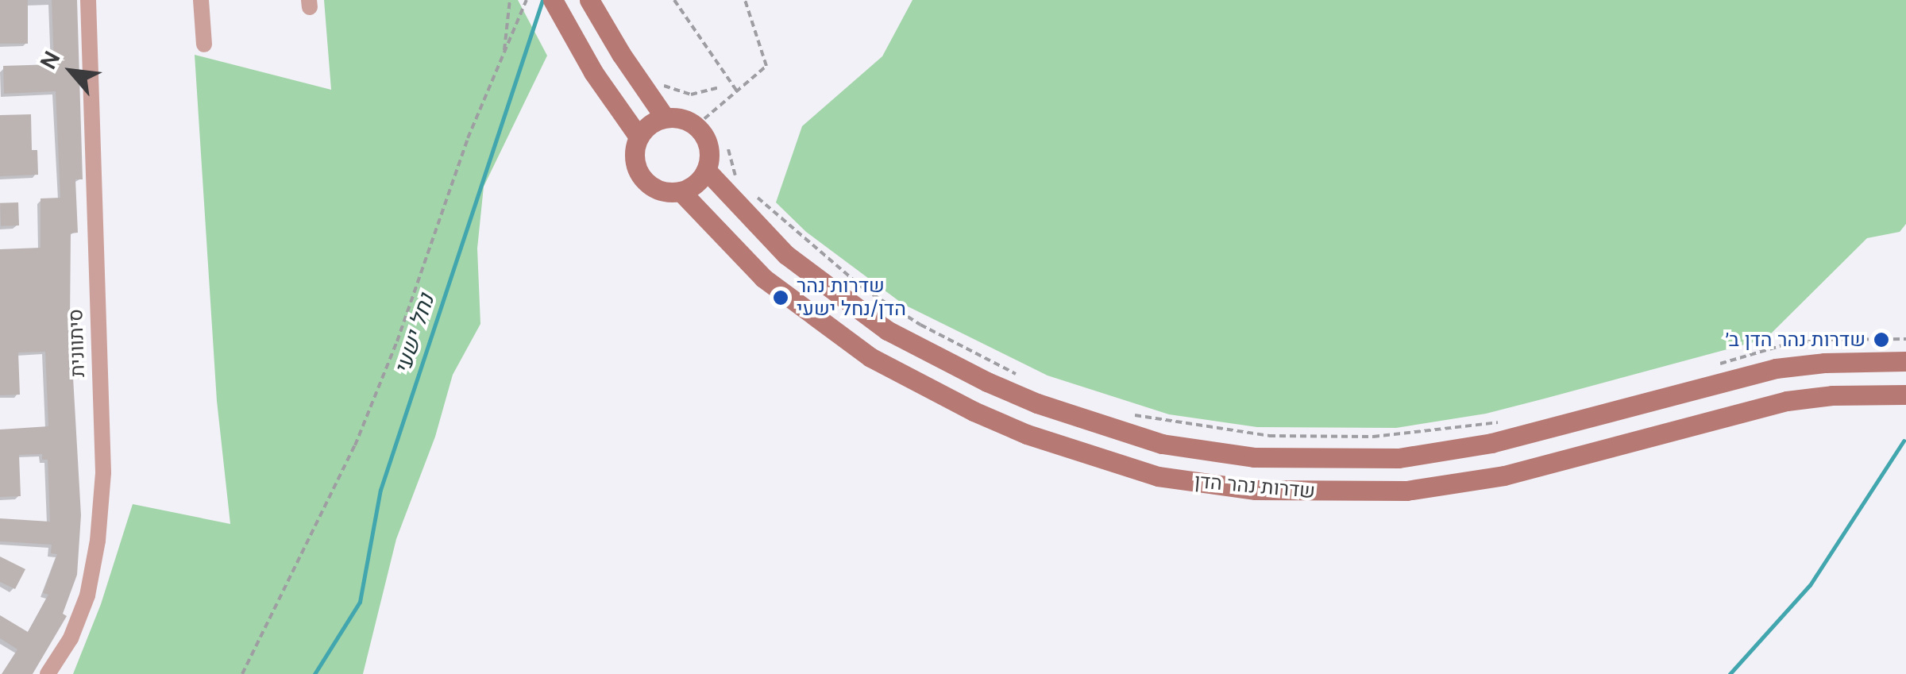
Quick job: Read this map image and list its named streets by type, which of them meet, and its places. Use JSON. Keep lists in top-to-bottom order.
{
  "streets": {
    "main road": ["שדרות נהר הדן"],
    "street": ["סיתוונית"]
  },
  "water": ["נחל ישעי"],
  "places": ["שדרות נהר הדן/נחל ישעי", "שדרות נהר הדן ב׳"],
  "north": "top left"
}
